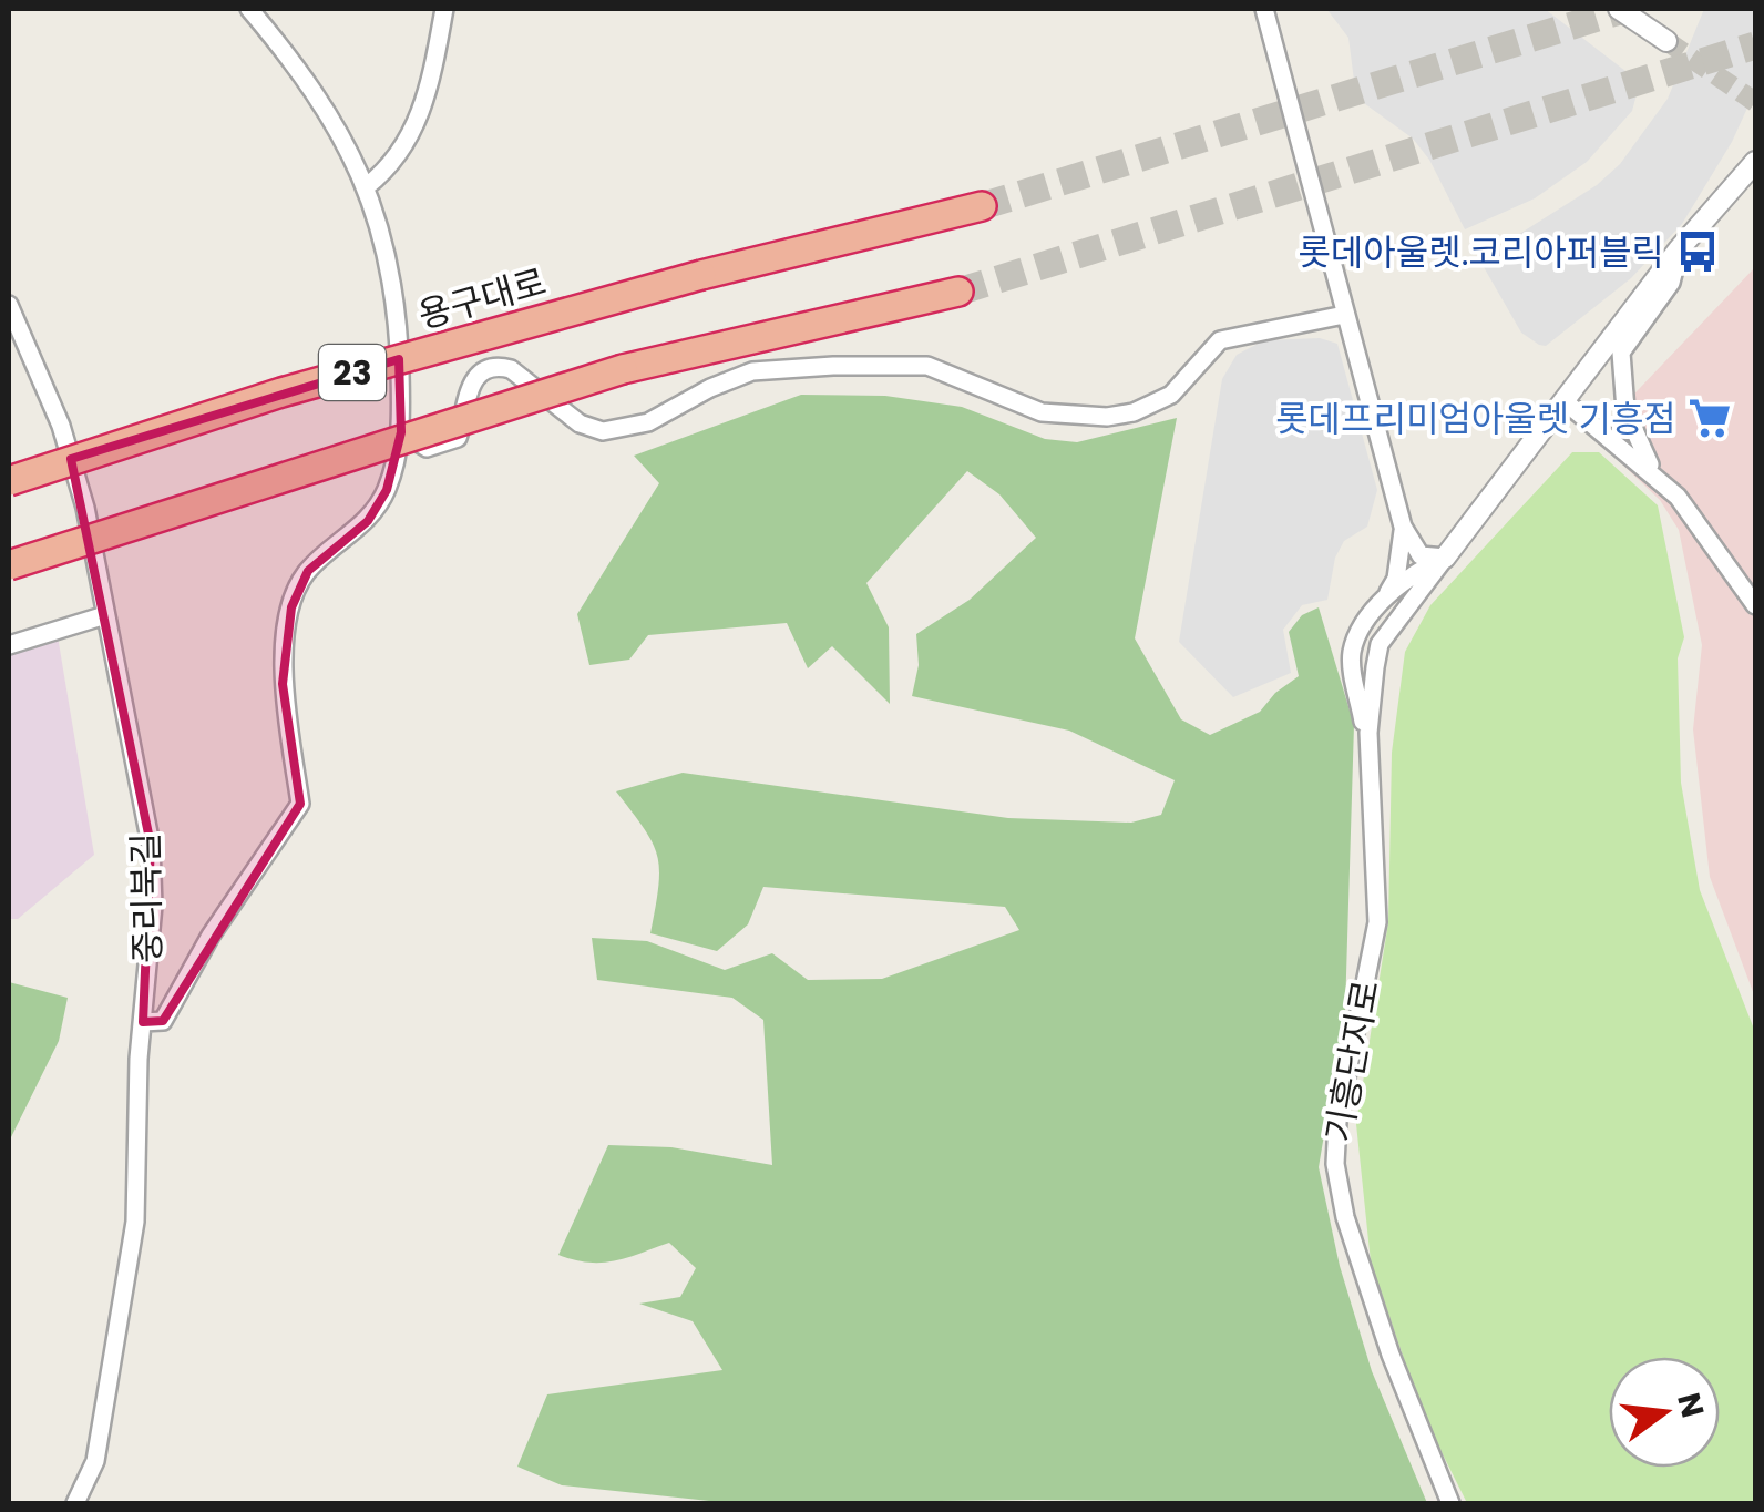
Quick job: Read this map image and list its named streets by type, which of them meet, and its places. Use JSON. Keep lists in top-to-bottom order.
{
  "streets": {
    "highway": ["용구대로", "23"],
    "street": ["중리북길", "기흥단지로"]
  },
  "places": {
    "bus stop": ["롯데아울렛.코리아퍼블릭"],
    "supermarket": ["롯데프리미엄아울렛 기흥점"]
  },
  "north": "right"
}
